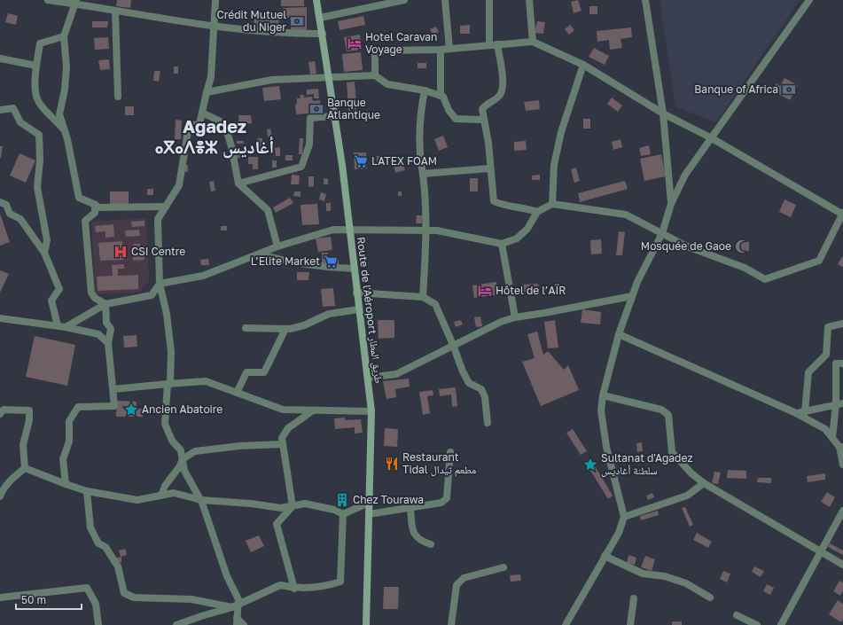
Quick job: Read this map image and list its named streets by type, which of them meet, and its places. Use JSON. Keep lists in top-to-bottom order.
{
  "streets": {
    "main road": ["Route de l'Aéroport طريق المطار"]
  },
  "districts": ["Agadez ⴰⴳⴰⴷⴻⵣ أغاديس"],
  "places": {
    "bank": ["Crédit Mutuel du Niger", "Banque of Africa", "Banque Atlantique"],
    "hotel": ["Hotel Caravan Voyage", "Hôtel de l’AÏR"],
    "supermarket": ["LATEX FOAM", "L’Elite Market"],
    "mosque": ["Mosquée de Gaoe"],
    "hospital": ["CSI Centre"],
    "place": ["Ancien Abatoire", "Sultanat d'Agadez سلطنة أغاديس"],
    "restaurant": ["Restaurant Tidal مطعم تيدال"],
    "building": ["Chez Tourawa"]
  },
  "scale_bar": "50 m"
}
